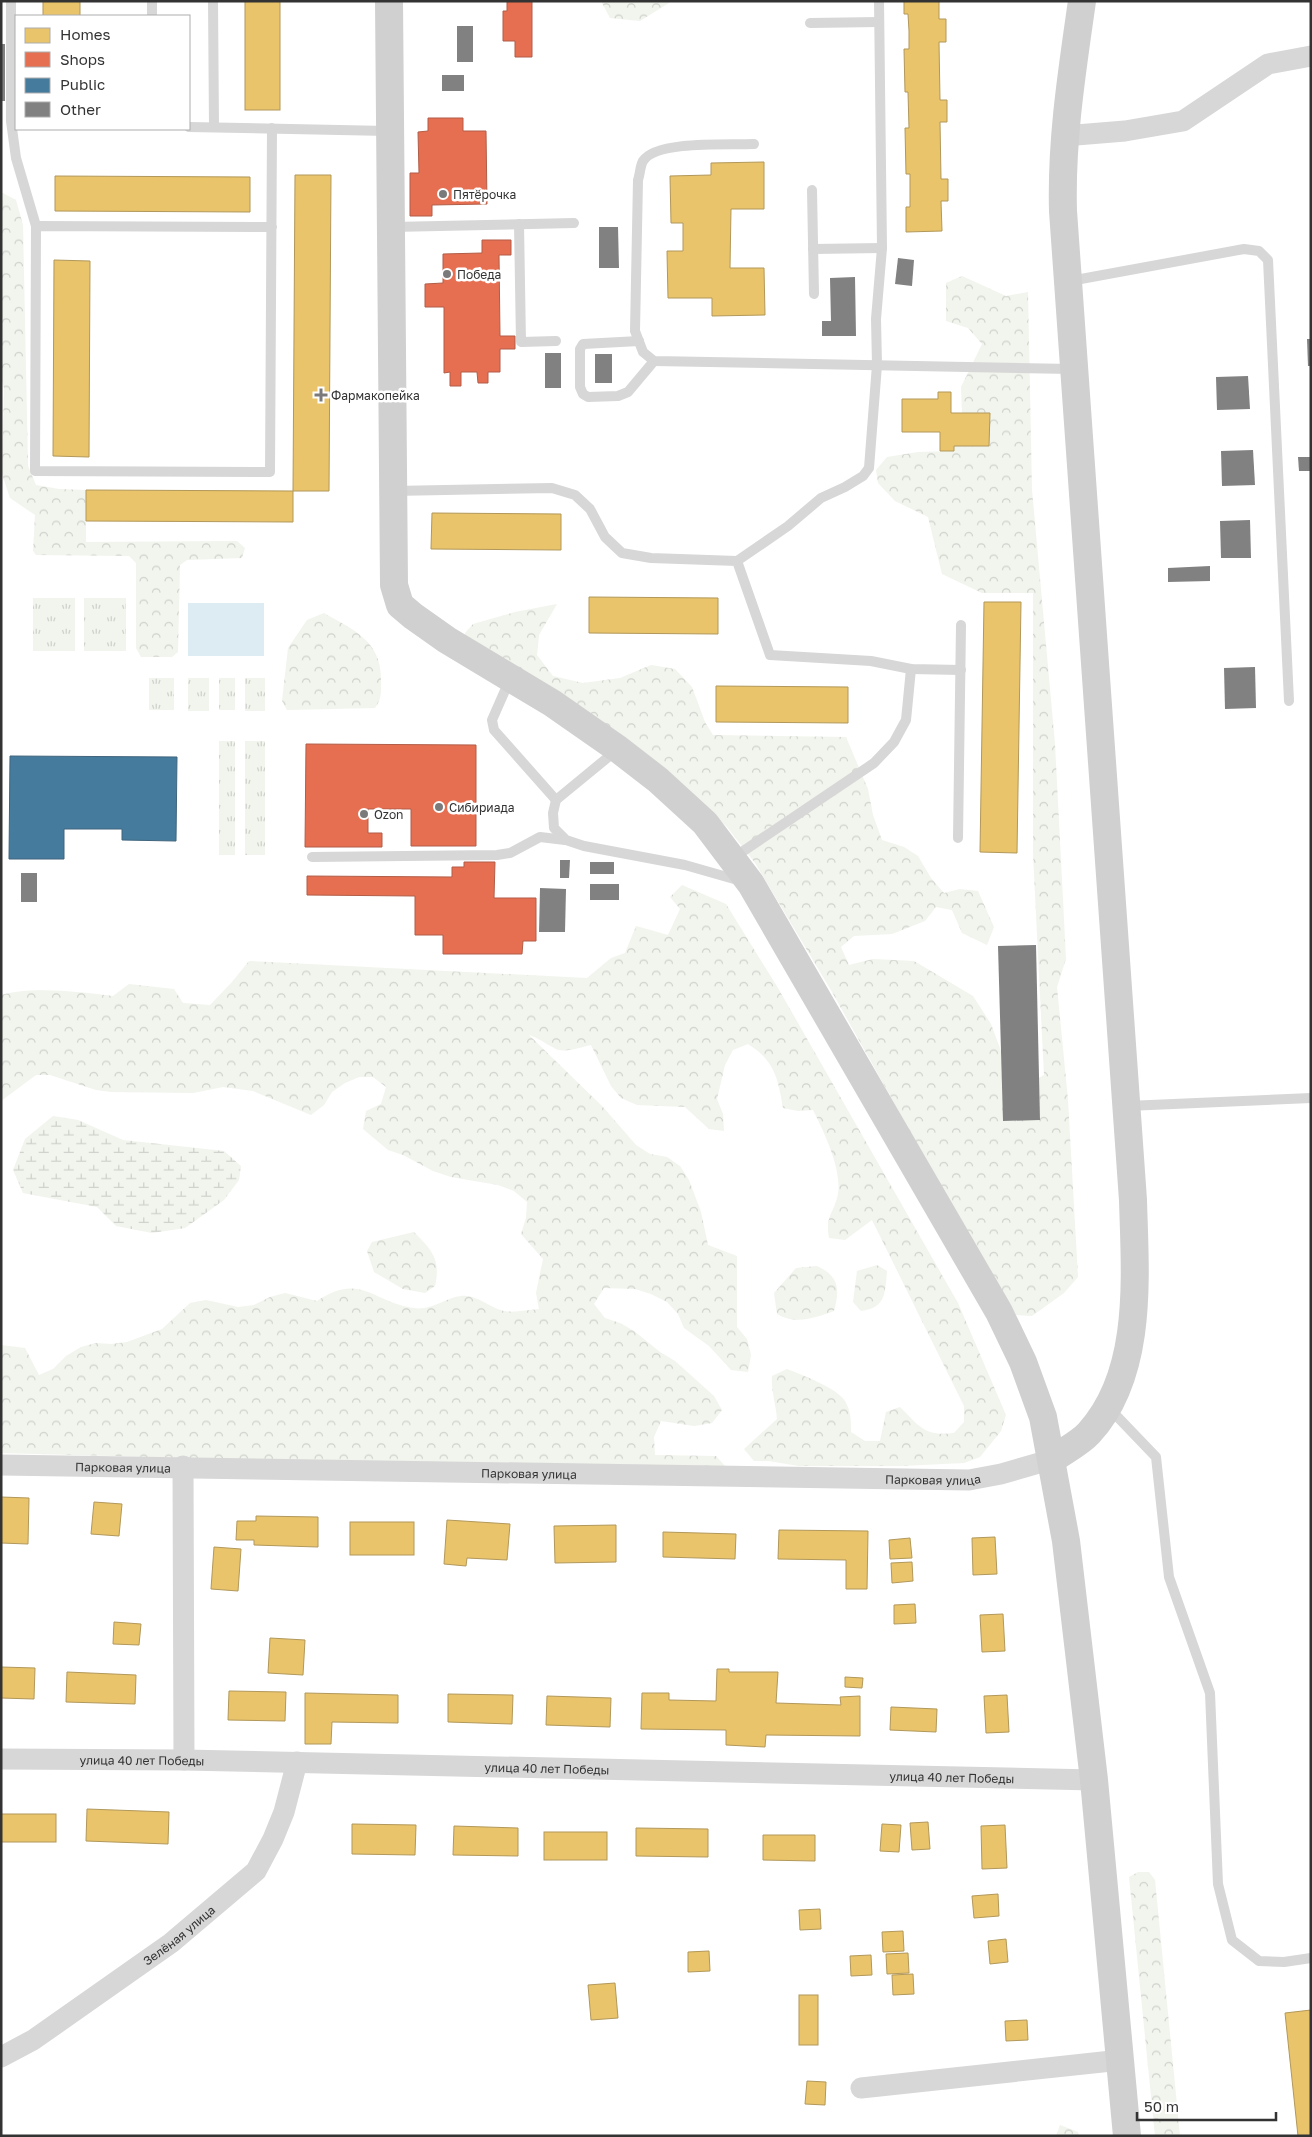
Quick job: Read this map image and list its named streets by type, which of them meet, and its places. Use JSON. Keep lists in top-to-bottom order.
{
  "streets": {
    "street": ["Парковая улица", "улица 40 лет Победы", "Зелёная улица"]
  },
  "crossings": [
    ["улица 40 лет Победы", "Зелёная улица"]
  ],
  "places": {
    "other": [
      "Пятёрочка",
      "Победа",
      "Сибириада",
      "Ozon"
    ],
    "health": ["Фармакопейка"]
  },
  "legend": [
    "Homes",
    "Shops",
    "Public",
    "Other"
  ],
  "scale_bar": "50 m"
}
